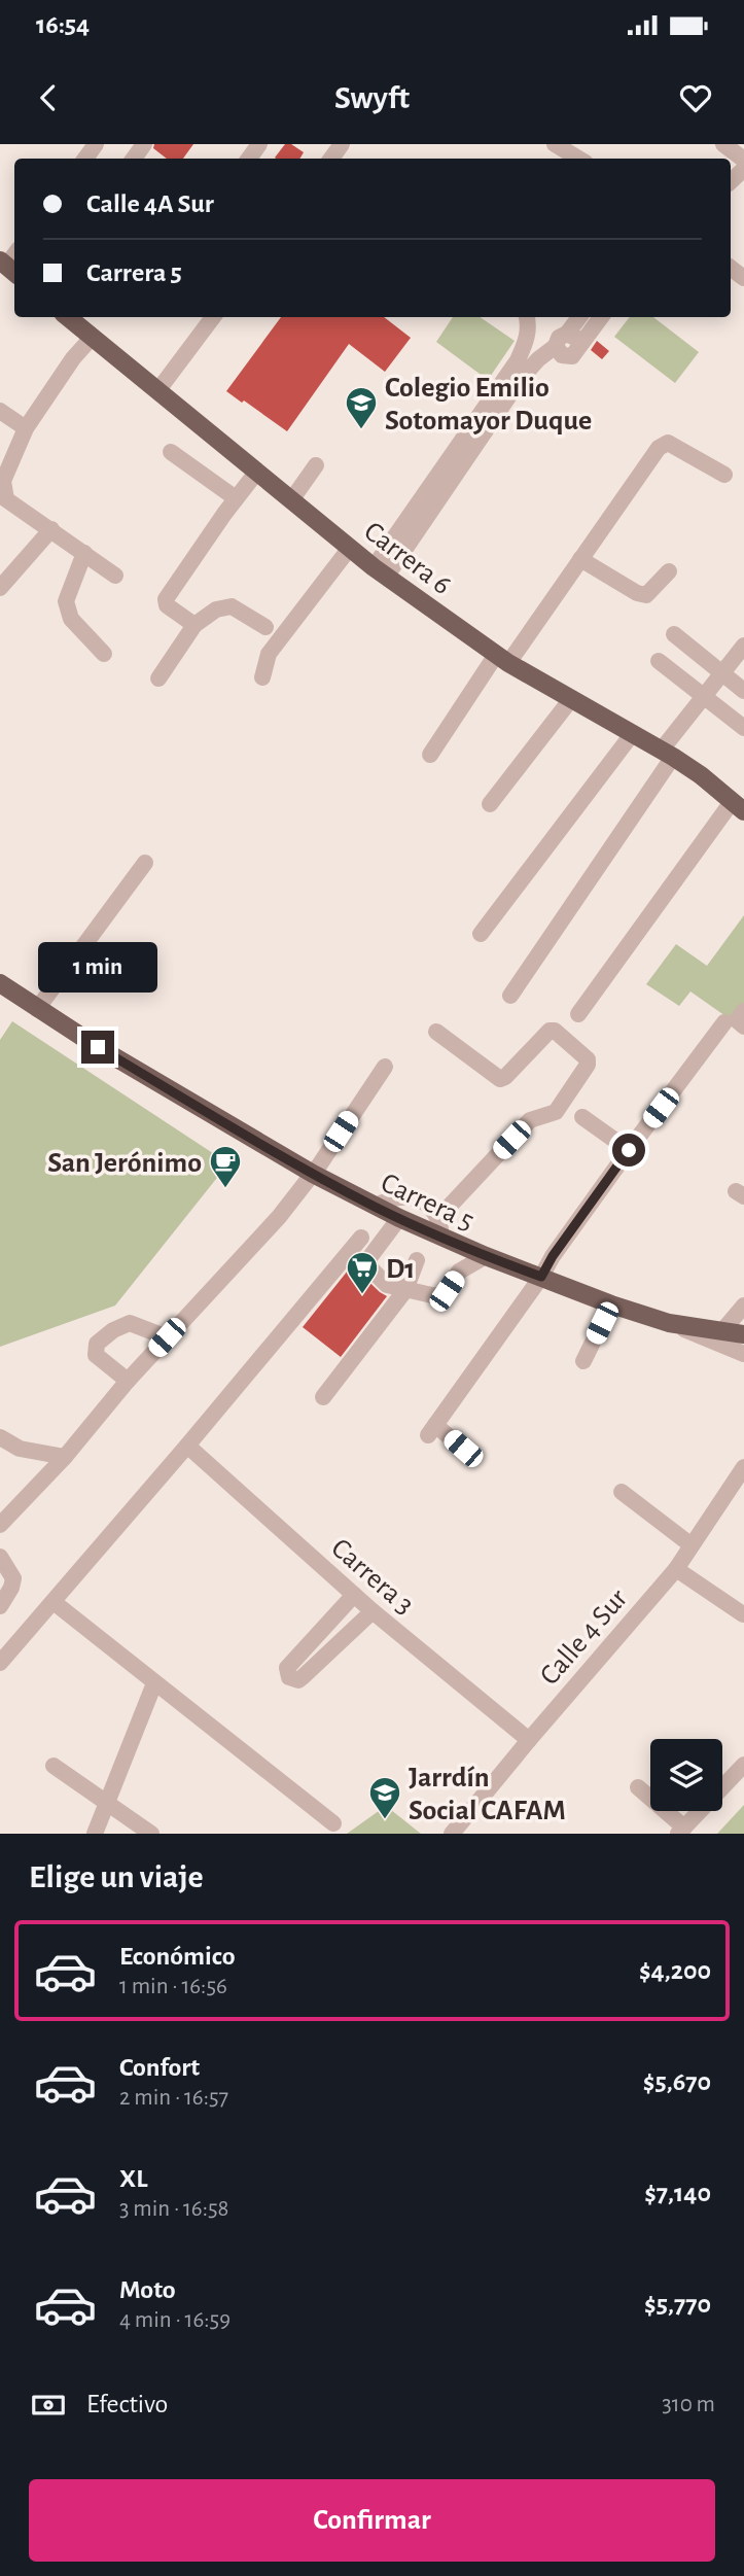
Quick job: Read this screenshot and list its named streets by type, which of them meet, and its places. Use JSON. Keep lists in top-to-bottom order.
{
  "streets": {
    "main road": ["Carrera 6", "Carrera 5"],
    "street": ["Carrera 3", "Calle 4 Sur"]
  },
  "crossings": [
    ["Carrera 3", "Calle 4 Sur"]
  ],
  "places": {
    "school or university": ["Colegio Emilio Sotomayor Duque", "Jarrdín Social CAFAM"],
    "cafe": ["San Jerónimo"],
    "supermarket": ["D1"]
  },
  "page": {
    "status": "16:54",
    "header": "Swyft",
    "banner": ["Calle 4A Sur", "Carrera 5"],
    "bubble": "1 min",
    "heading": "Elige un viaje",
    "list": [
      {
        "name": "Económico",
        "note": "1 min · 16:56",
        "value": "$4,200"
      },
      {
        "name": "Confort",
        "note": "2 min · 16:57",
        "value": "$5,670"
      },
      {
        "name": "XL",
        "note": "3 min · 16:58",
        "value": "$7,140"
      },
      {
        "name": "Moto",
        "note": "4 min · 16:59",
        "value": "$5,770"
      }
    ],
    "pay": ["Efectivo", "310 m"],
    "buttons": "Confirmar"
  }
}
